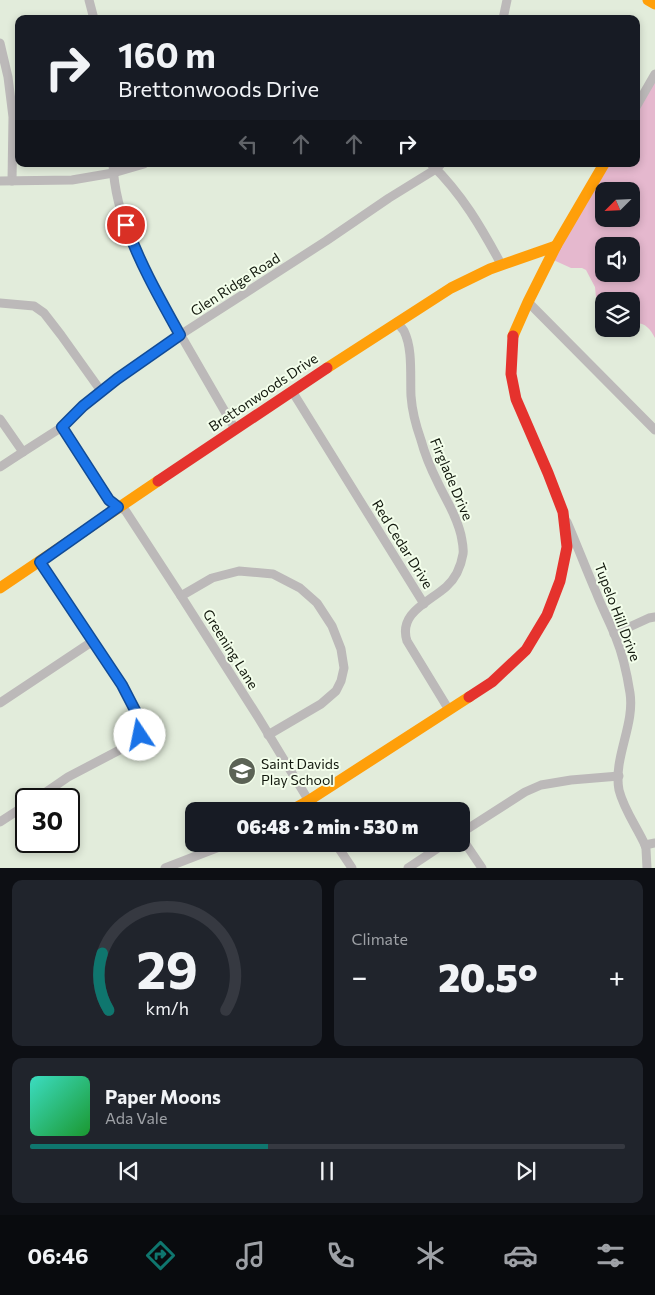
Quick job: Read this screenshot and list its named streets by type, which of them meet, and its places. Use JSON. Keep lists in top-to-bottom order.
{
  "streets": {
    "street": [
      "Glen Ridge Road",
      "Brettonwoods Drive",
      "Firglade Drive",
      "Red Cedar Drive",
      "Tupelo Hill Drive",
      "Greening Lane"
    ]
  },
  "crossings": [
    ["Glen Ridge Road", "Greening Lane"],
    ["Brettonwoods Drive", "Firglade Drive"],
    ["Brettonwoods Drive", "Red Cedar Drive"],
    ["Brettonwoods Drive", "Greening Lane"],
    ["Firglade Drive", "Red Cedar Drive"]
  ],
  "places": {
    "school or university": ["Saint Davids Play School"]
  },
  "north": "bottom left",
  "page": {
    "turn": ["160 m", "Brettonwoods Drive"],
    "limit": "30",
    "trip": "06:48 · 2 min · 530 m",
    "tile": "Climate",
    "heat": ["−", "20.5°", "+"],
    "song": ["Paper Moons", "Ada Vale"],
    "tabs": "06:46",
    "gauge": ["29", "km/h"]
  }
}
